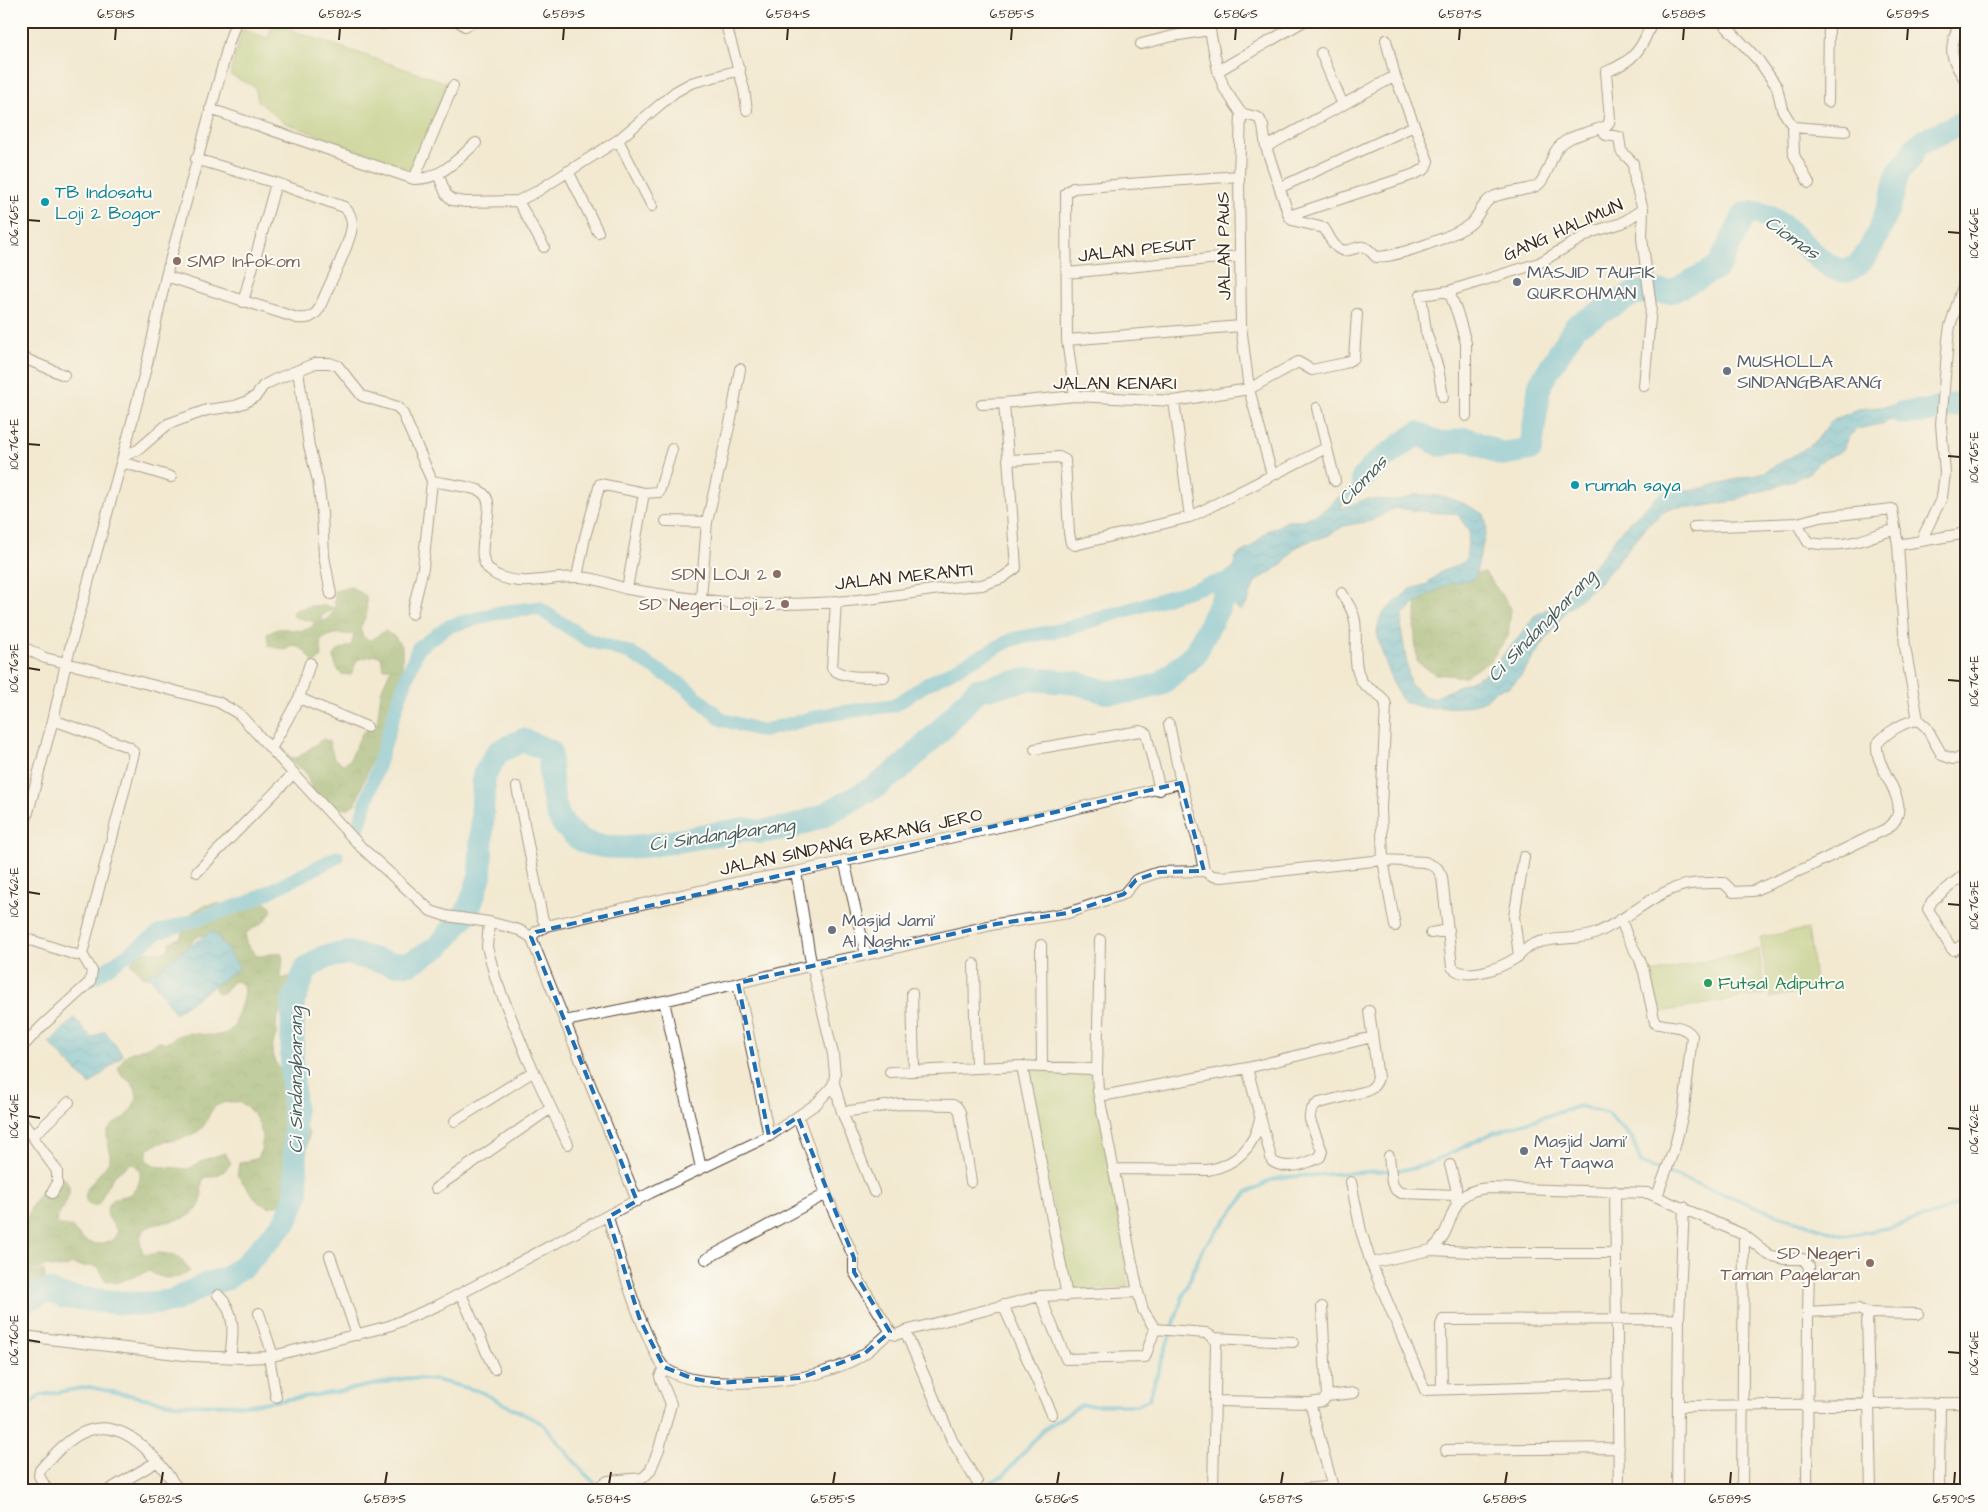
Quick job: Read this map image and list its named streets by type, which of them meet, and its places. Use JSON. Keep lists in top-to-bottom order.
{
  "streets": {
    "street": [
      "GANG HALIMUN",
      "JALAN PAUS",
      "JALAN PESUT",
      "JALAN KENARI",
      "JALAN MERANTI",
      "JALAN SINDANG BARANG JERO"
    ]
  },
  "crossings": [
    ["JALAN PAUS", "JALAN PESUT"],
    ["JALAN PAUS", "JALAN KENARI"],
    ["JALAN KENARI", "JALAN MERANTI"]
  ],
  "water": ["Ciomas", "Ci Sindangbarang"],
  "places": [
    "TB Indosatu Loji 2 Bogor",
    "SMP Infokom",
    "MASJID TAUFIK QURROHMAN",
    "MUSHOLLA SINDANGBARANG",
    "rumah saya",
    "SDN LOJI 2",
    "SD Negeri Loji 2",
    "Masjid Jami' Al Nashr",
    "Futsal Adiputra",
    "Masjid Jami' At Taqwa",
    "SD Negeri Taman Pagelaran"
  ],
  "coordinates": [
    "6.581°S",
    "6.582°S",
    "6.583°S",
    "6.584°S",
    "6.585°S",
    "6.586°S",
    "6.587°S",
    "6.588°S",
    "6.589°S",
    "106.765°E",
    "106.766°E",
    "106.764°E",
    "106.763°E",
    "106.762°E",
    "106.761°E",
    "106.760°E",
    "6.590°S"
  ]
}
